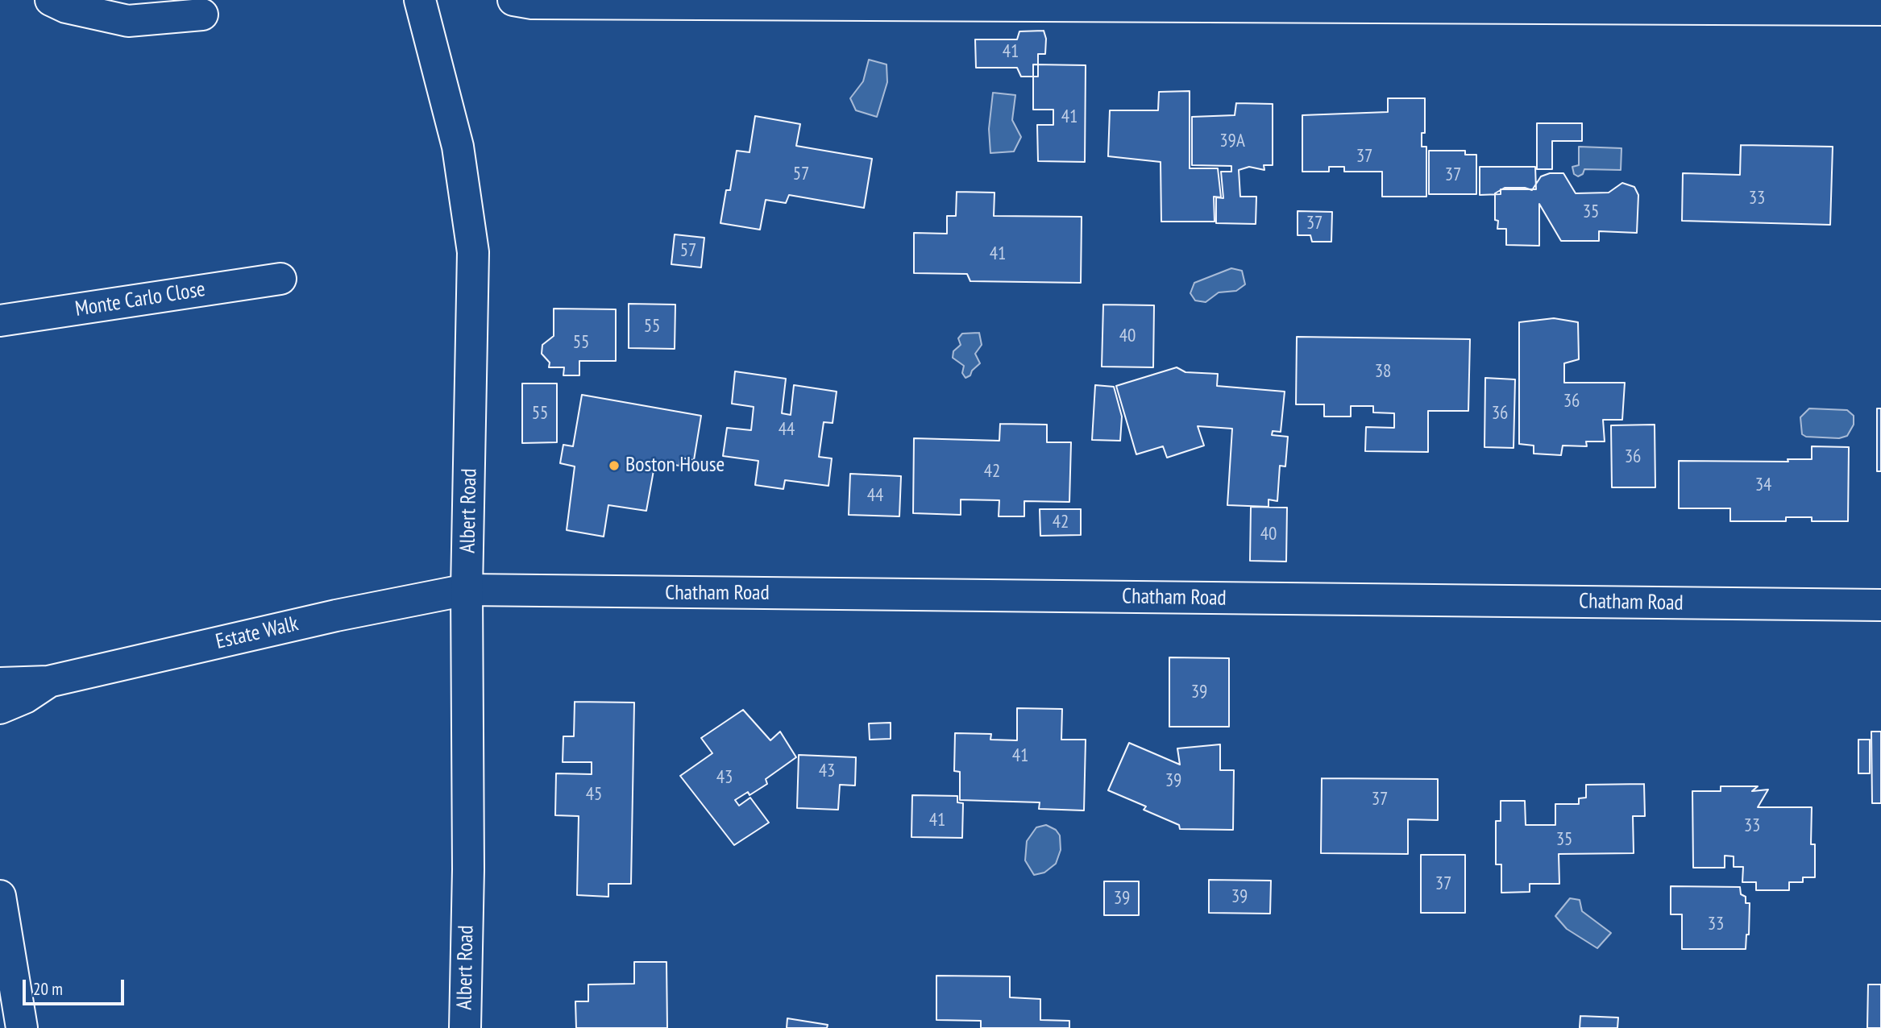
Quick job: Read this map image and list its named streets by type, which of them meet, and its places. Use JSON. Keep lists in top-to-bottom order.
{
  "streets": {
    "street": [
      "Monte Carlo Close",
      "Albert Road",
      "Chatham Road",
      "Estate Walk"
    ]
  },
  "crossings": [
    ["Albert Road", "Chatham Road"],
    ["Albert Road", "Estate Walk"],
    ["Chatham Road", "Estate Walk"]
  ],
  "places": ["Boston House"],
  "house_numbers": [
    "41",
    "41",
    "39A",
    "37",
    "57",
    "37",
    "33",
    "35",
    "37",
    "57",
    "41",
    "55",
    "40",
    "55",
    "38",
    "36",
    "55",
    "36",
    "44",
    "36",
    "42",
    "34",
    "44",
    "42",
    "40",
    "39",
    "41",
    "43",
    "43",
    "39",
    "45",
    "37",
    "41",
    "33",
    "35",
    "37",
    "39",
    "39",
    "33"
  ],
  "scale_bar": "20 m"
}
